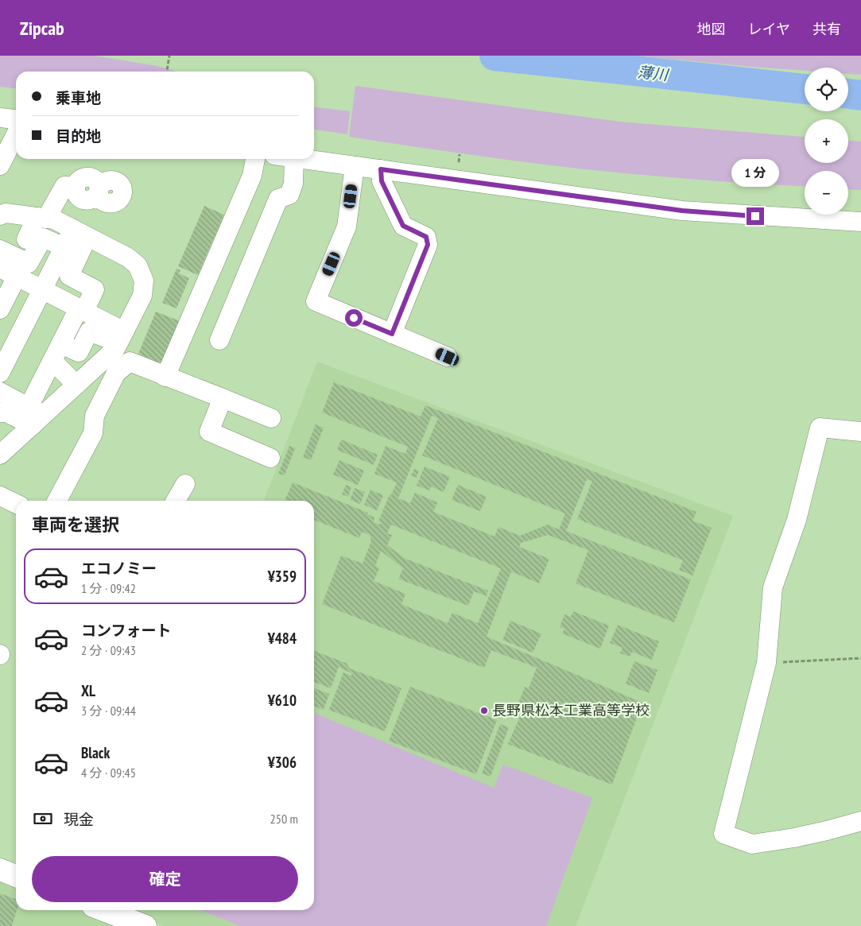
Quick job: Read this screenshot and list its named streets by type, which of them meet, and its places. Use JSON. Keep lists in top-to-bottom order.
{
  "water": ["薄川"],
  "places": ["長野県松本工業高等学校"],
  "page": {
    "header": "Zipcab",
    "nav": ["地図", "レイヤ", "共有"],
    "map_buttons": ["+", "−"],
    "banner": ["乗車地", "目的地"],
    "bubble": "1 分",
    "heading": "車両を選択",
    "list": [
      {
        "name": "エコノミー",
        "note": "1 分 · 09:42",
        "value": "¥359"
      },
      {
        "name": "コンフォート",
        "note": "2 分 · 09:43",
        "value": "¥484"
      },
      {
        "name": "XL",
        "note": "3 分 · 09:44",
        "value": "¥610"
      },
      {
        "name": "Black",
        "note": "4 分 · 09:45",
        "value": "¥306"
      }
    ],
    "pay": ["現金", "250 m"],
    "buttons": "確定"
  }
}
